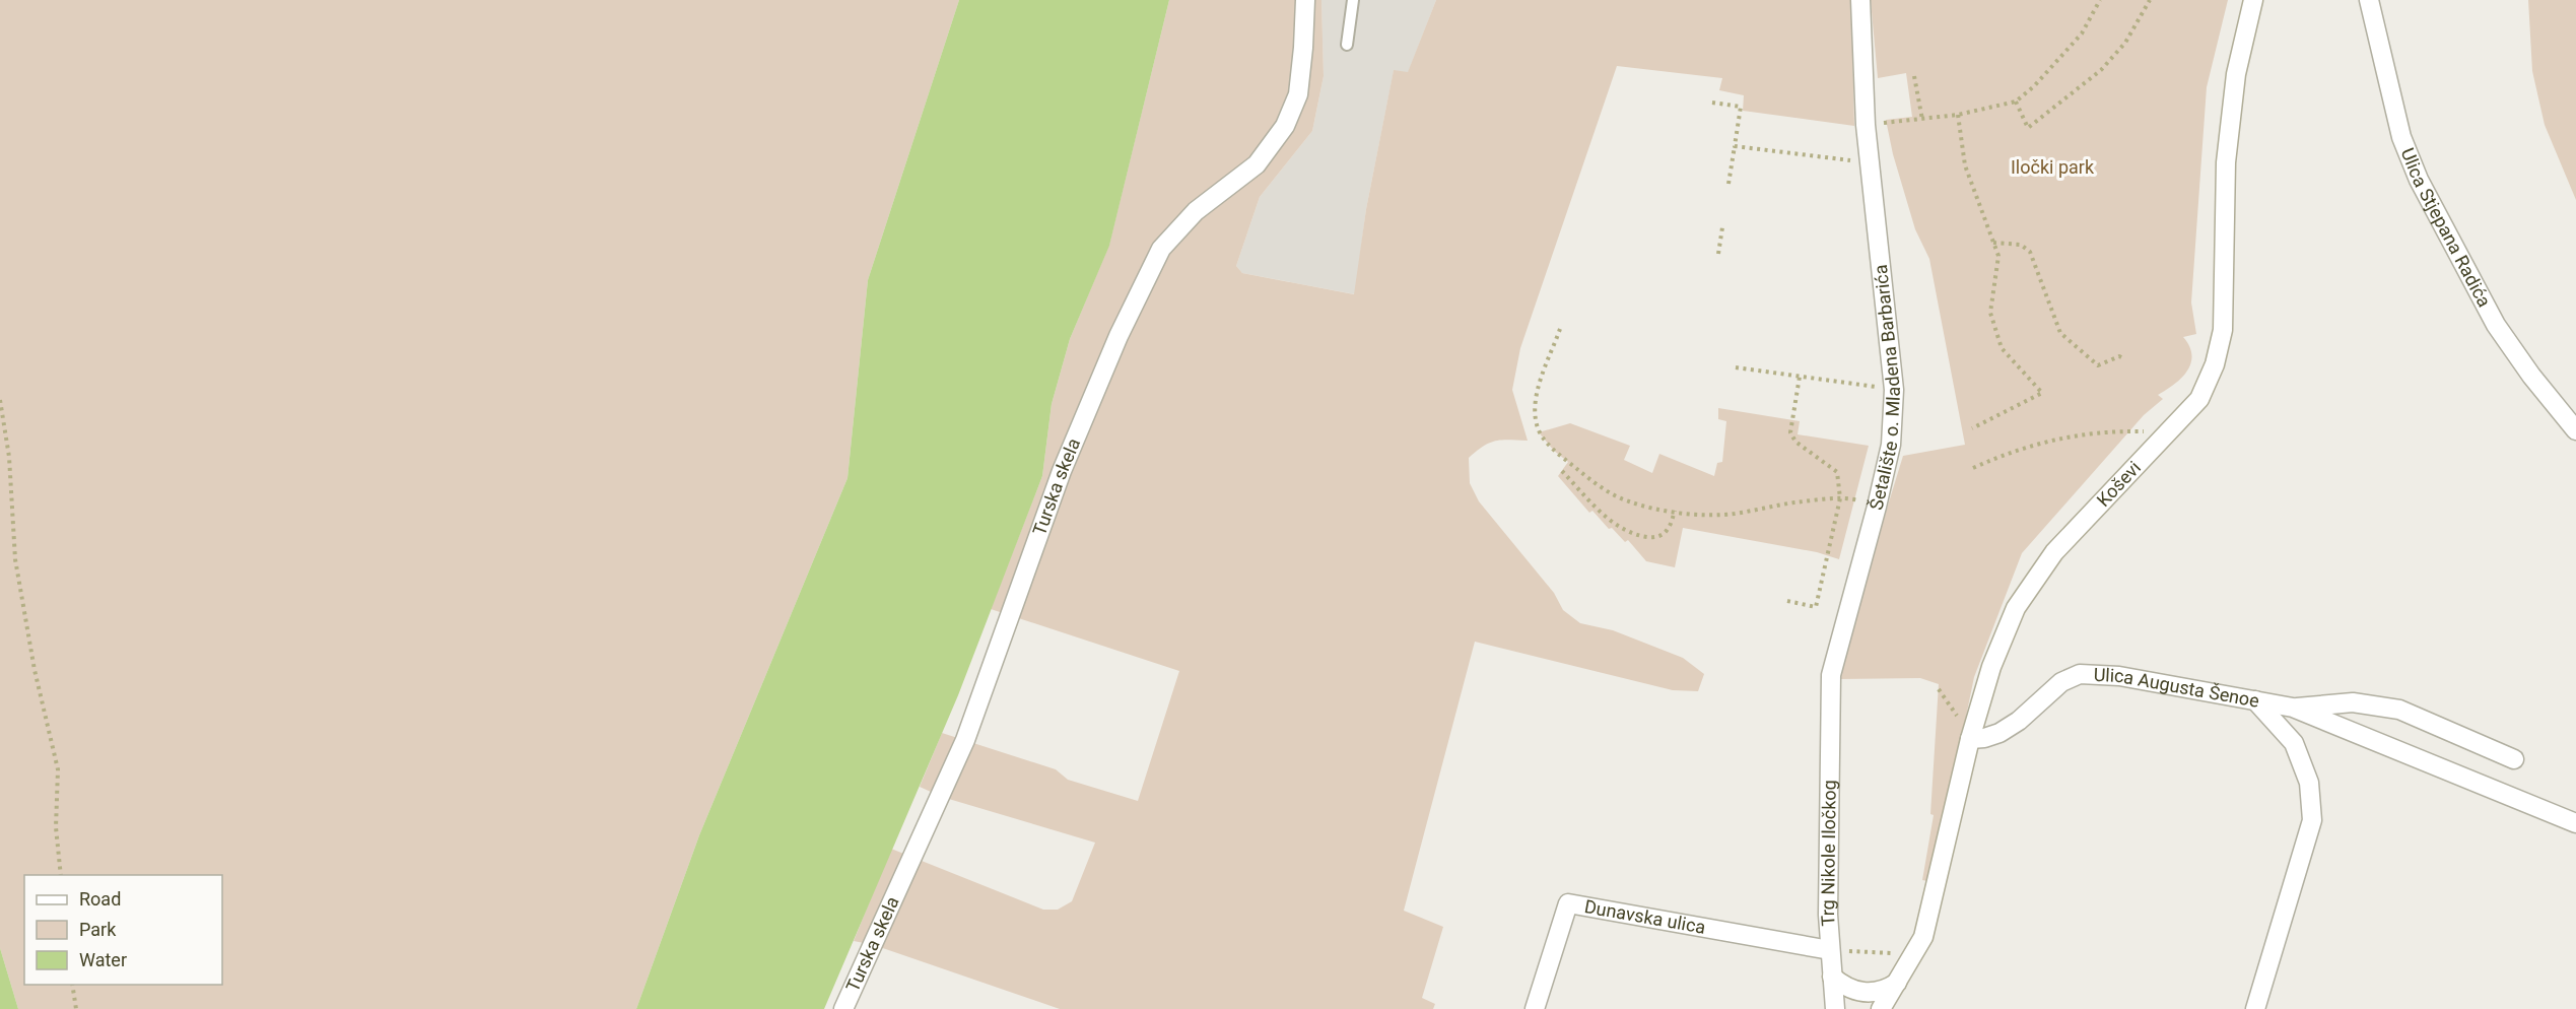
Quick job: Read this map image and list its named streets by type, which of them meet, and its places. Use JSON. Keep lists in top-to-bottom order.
{
  "streets": {
    "street": [
      "Ulica Stjepana Radića",
      "Šetalište o. Mladena Barbarića",
      "Koševi",
      "Turska skela",
      "Ulica Augusta Šenoe",
      "Trg Nikole Iločkog",
      "Dunavska ulica"
    ]
  },
  "crossings": [
    ["Šetalište o. Mladena Barbarića", "Trg Nikole Iločkog"],
    ["Koševi", "Ulica Augusta Šenoe"],
    ["Trg Nikole Iločkog", "Dunavska ulica"]
  ],
  "parks": ["Iločki park"],
  "legend": ["Road", "Park", "Water"]
}
